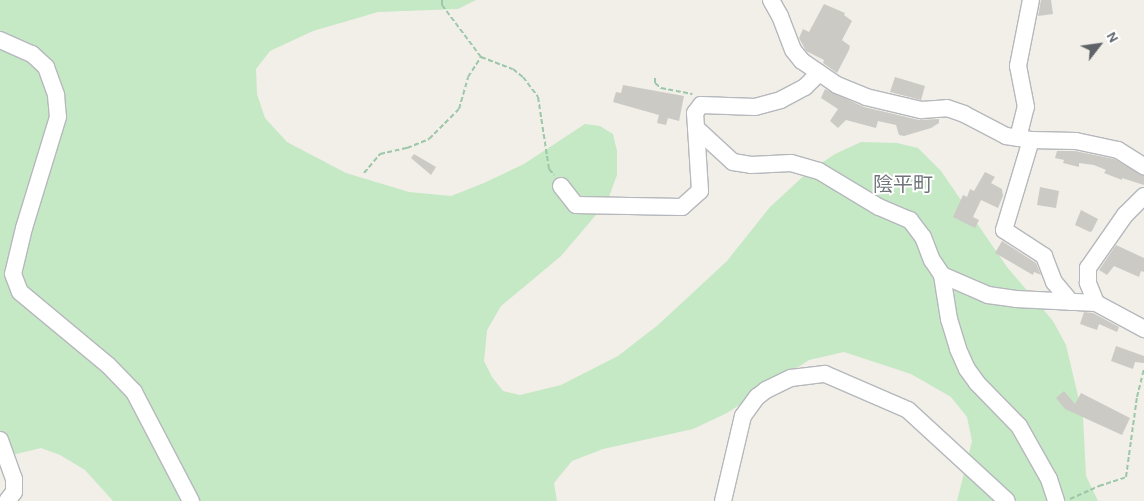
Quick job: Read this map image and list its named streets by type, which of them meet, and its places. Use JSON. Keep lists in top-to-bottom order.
{
  "districts": ["陰平町"],
  "north": "top right"
}
